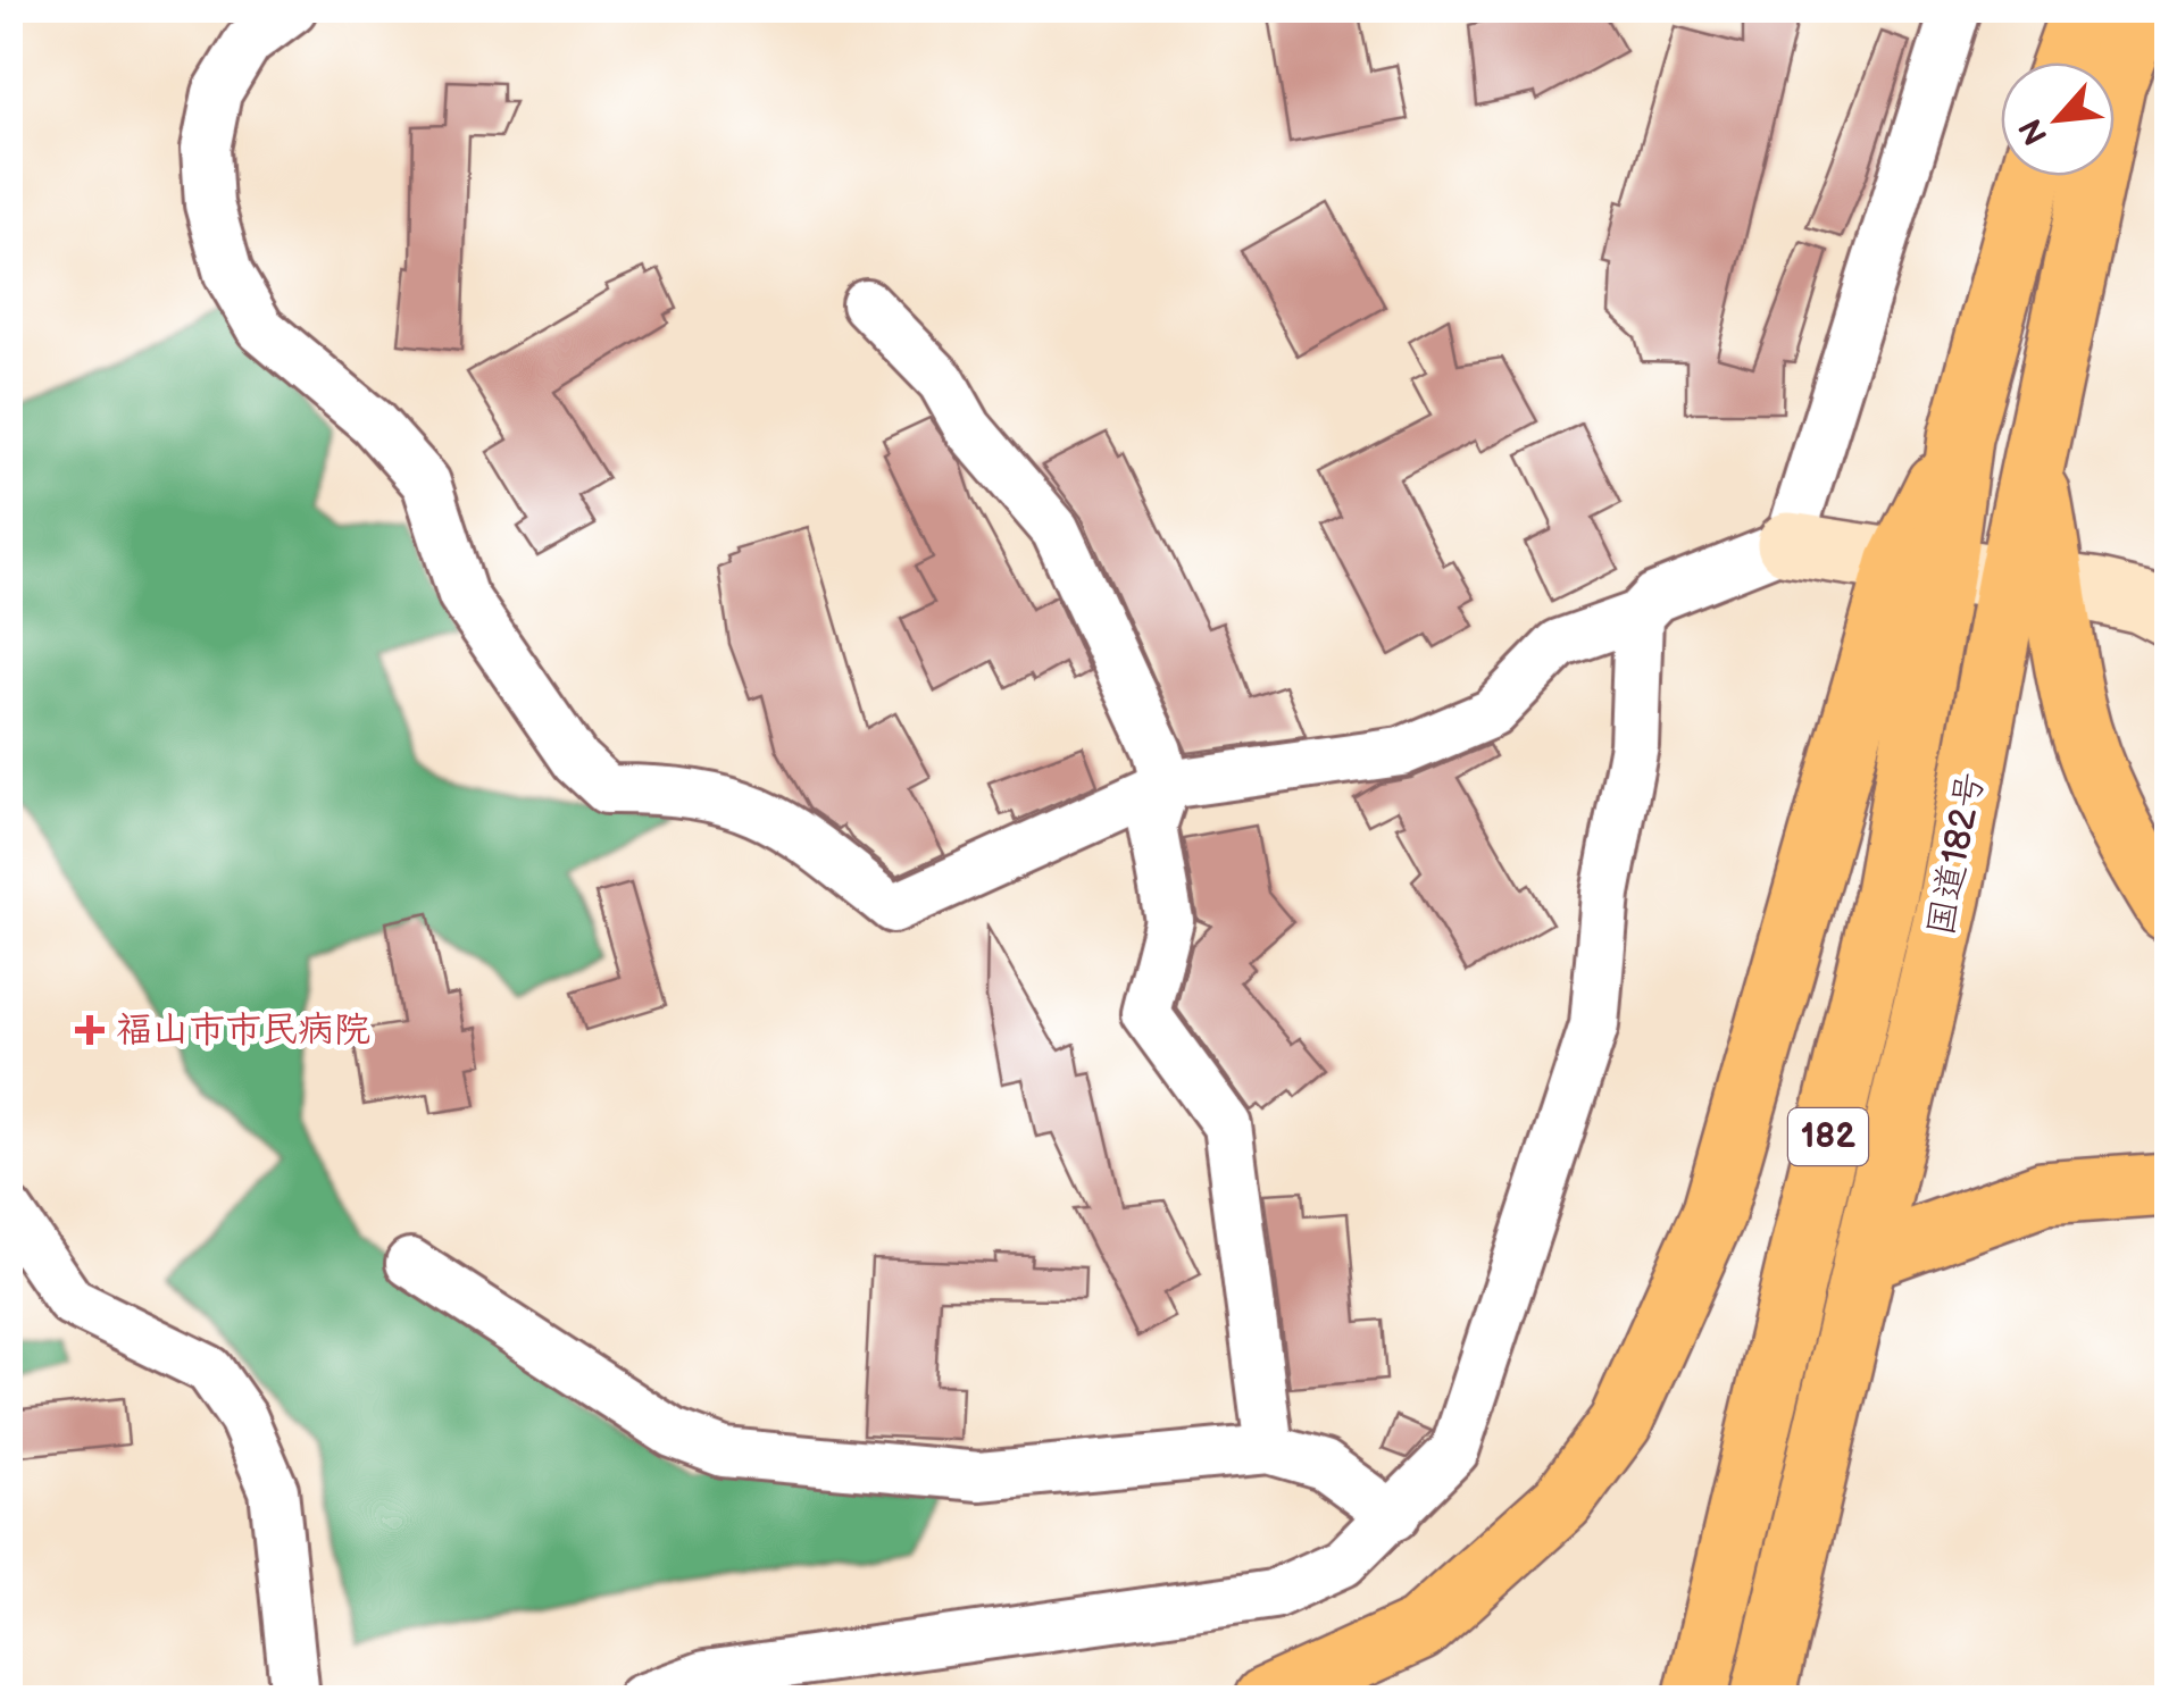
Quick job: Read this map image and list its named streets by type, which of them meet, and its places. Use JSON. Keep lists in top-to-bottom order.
{
  "streets": {
    "highway": ["国道182号", "182"]
  },
  "places": {
    "health": ["福山市市民病院"]
  },
  "north": "bottom left"
}
